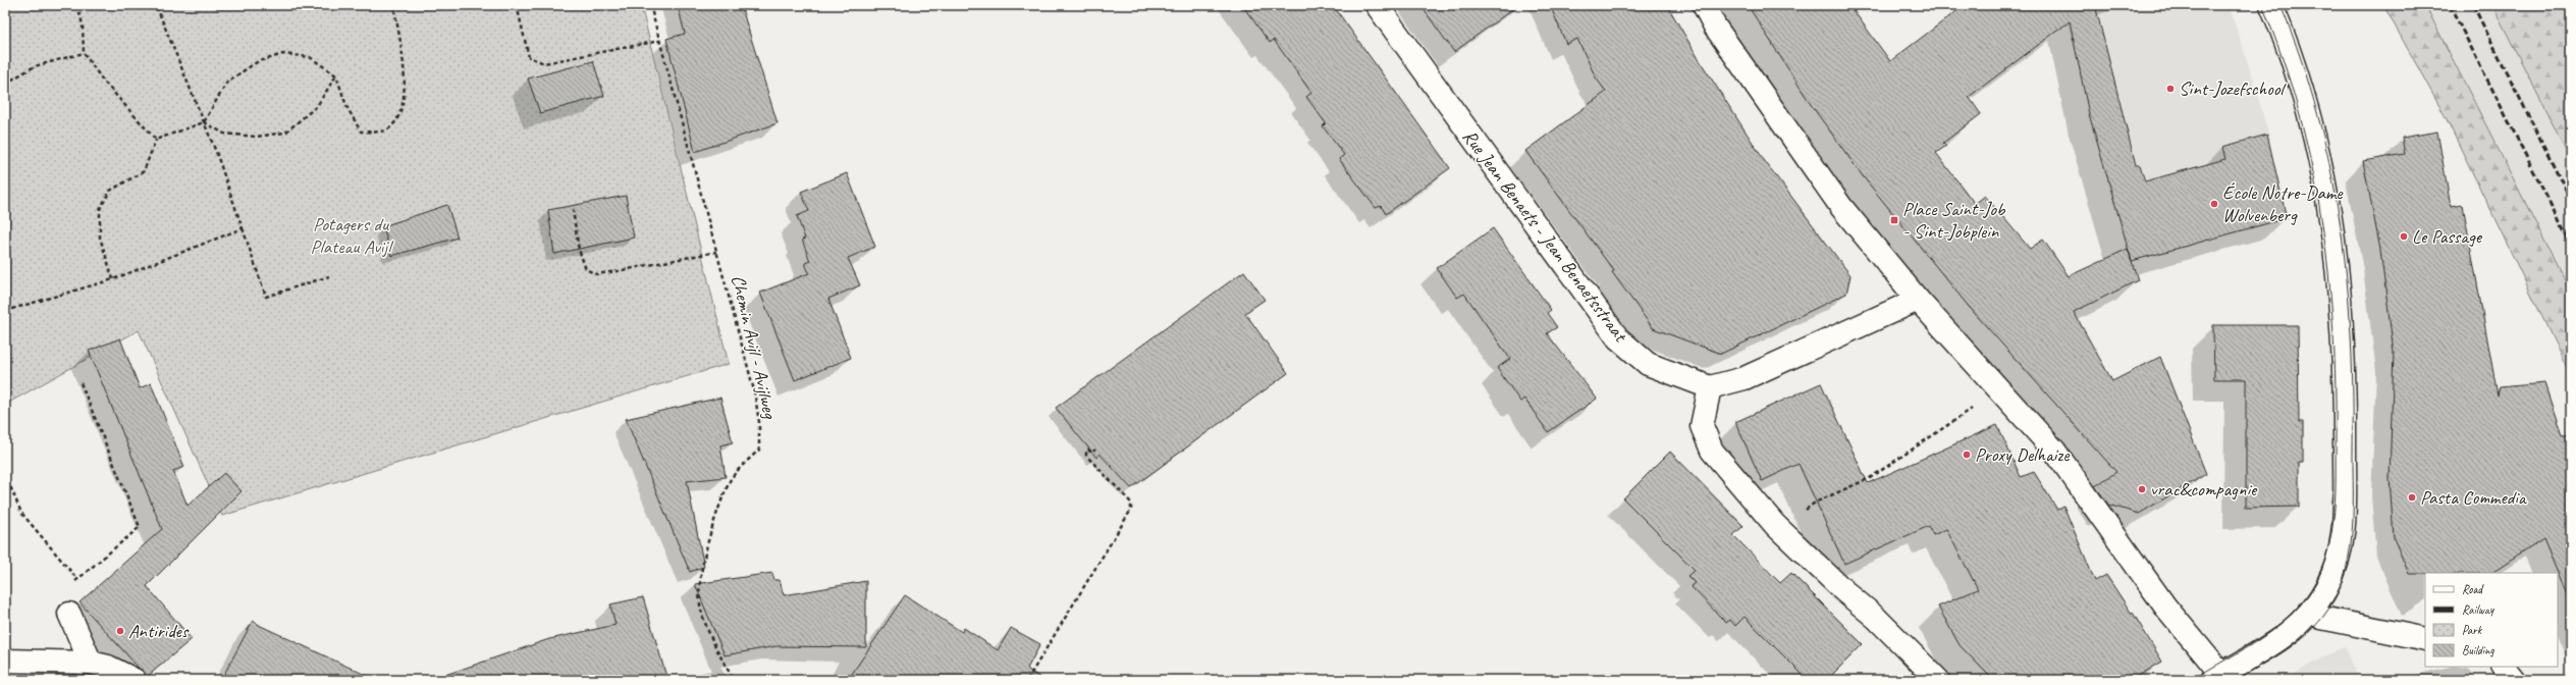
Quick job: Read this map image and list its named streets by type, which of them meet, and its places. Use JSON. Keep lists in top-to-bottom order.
{
  "streets": {
    "street": ["Rue Jean Benaets - Jean Benaetsstraat"],
    "path": ["Chemin Avijl - Avijlweg"]
  },
  "parks": ["Potagers du Plateau Avijl"],
  "places": {
    "other": [
      "Sint-Jozefschool",
      "École Notre-Dame Wolvenberg",
      "Le Passage",
      "Proxy Delhaize",
      "vrac&compagnie",
      "Pasta Commedia",
      "Antirides"
    ],
    "transit": ["Place Saint-Job - Sint-Jobplein"]
  },
  "legend": [
    "Road",
    "Railway",
    "Park",
    "Building"
  ]
}
